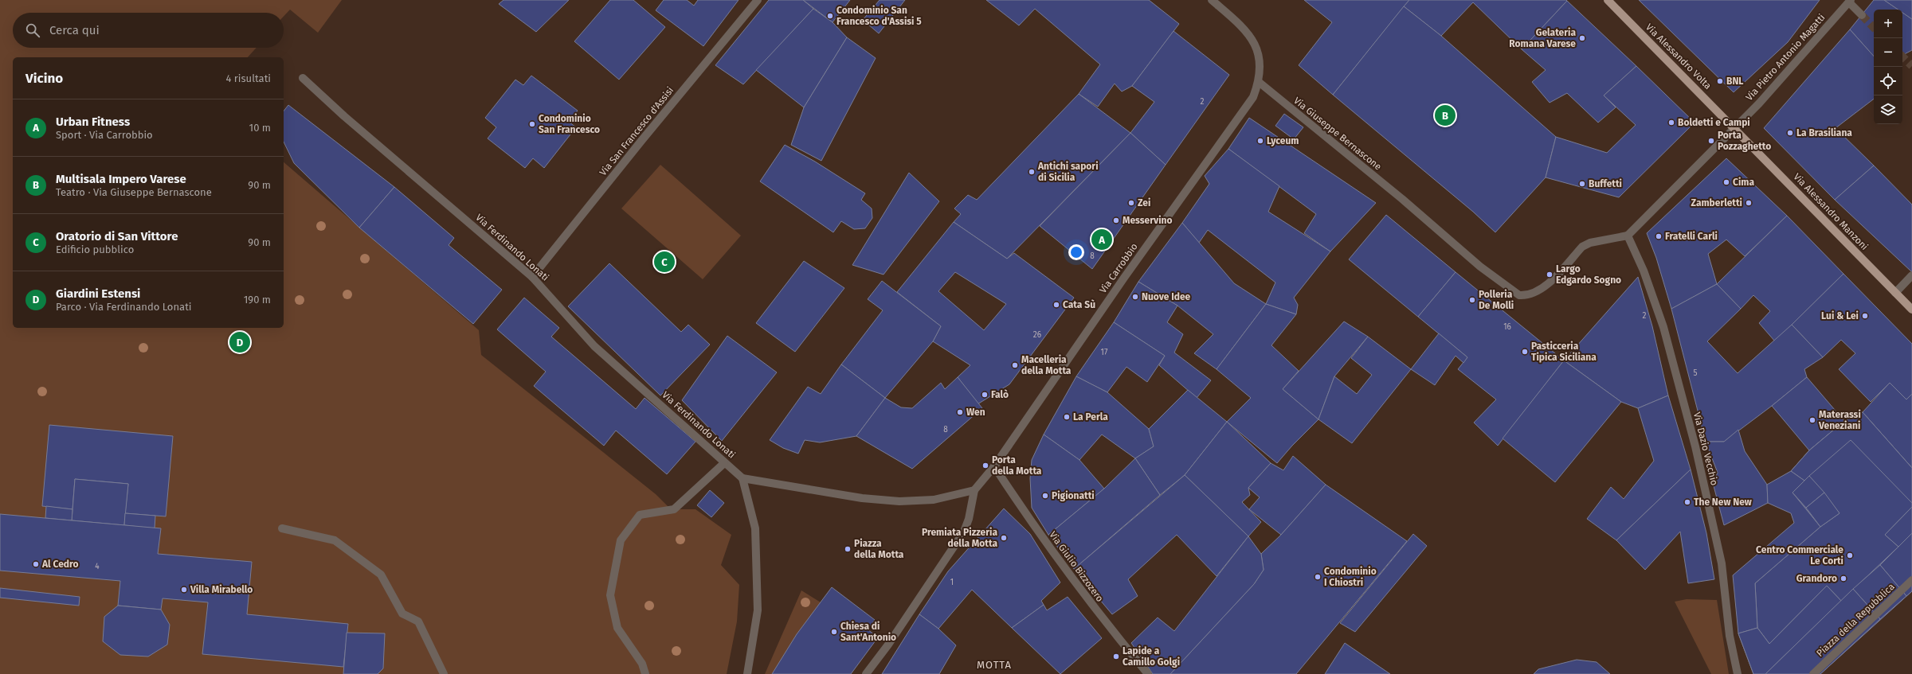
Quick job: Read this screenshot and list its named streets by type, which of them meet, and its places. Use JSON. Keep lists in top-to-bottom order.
{
  "streets": {
    "main road": ["Via Alessandro Volta", "Via Alessandro Manzoni"],
    "street": [
      "Via Pietro Antonio Magatti",
      "Via San Francesco d'Assisi",
      "Via Giuseppe Bernascone",
      "Via Ferdinando Lonati",
      "Via Carrobbio",
      "Via Dazio Vecchio",
      "Via Giulio Bizzozero",
      "Piazza della Repubblica"
    ]
  },
  "crossings": [
    ["Via Alessandro Volta", "Via Pietro Antonio Magatti"],
    ["Via Alessandro Volta", "Via Alessandro Manzoni"],
    ["Via Pietro Antonio Magatti", "Via Alessandro Manzoni"],
    ["Via San Francesco d'Assisi", "Via Ferdinando Lonati"],
    ["Via Giuseppe Bernascone", "Via Carrobbio"],
    ["Via Giuseppe Bernascone", "Via Dazio Vecchio"],
    ["Via Carrobbio", "Via Giulio Bizzozero"]
  ],
  "districts": ["MOTTA"],
  "places": [
    "Condominio San Francesco d'Assisi 5",
    "Gelateria Romana Varese",
    "BNL",
    "Boldetti e Campi",
    "Condominio San Francesco",
    "La Brasiliana",
    "Lyceum",
    "Porta Pozzaghetto",
    "Antichi sapori di Sicilia",
    "Cima",
    "Buffetti",
    "Zei",
    "Zamberletti",
    "Messervino",
    "Fratelli Carli",
    "Largo Edgardo Sogno",
    "Nuove Idee",
    "Polleria De Molli",
    "Cata Sù",
    "Lui & Lei",
    "Pasticceria Tipica Siciliana",
    "Macelleria della Motta",
    "Falò",
    "Wen",
    "La Perla",
    "Materassi Veneziani",
    "Porta della Motta",
    "Pigionatti",
    "The New New",
    "Premiata Pizzeria della Motta",
    "Piazza della Motta",
    "Centro Commerciale Le Corti",
    "Al Cedro",
    "Condominio I Chiostri",
    "Grandoro",
    "Villa Mirabello",
    "Chiesa di Sant'Antonio",
    "Lapide a Camillo Golgi"
  ],
  "house_numbers": [
    "2",
    "8",
    "2",
    "16",
    "26",
    "17",
    "5",
    "8",
    "4",
    "1"
  ],
  "page": {
    "map_buttons": ["+", "−"],
    "search": "Cerca qui",
    "heading": ["Vicino", "4 risultati"],
    "list": [
      {
        "mark": "A",
        "name": "Urban Fitness",
        "note": "Sport · Via Carrobbio",
        "value": "10 m"
      },
      {
        "mark": "B",
        "name": "Multisala Impero Varese",
        "note": "Teatro · Via Giuseppe Bernascone",
        "value": "90 m"
      },
      {
        "mark": "C",
        "name": "Oratorio di San Vittore",
        "note": "Edificio pubblico",
        "value": "90 m"
      },
      {
        "mark": "D",
        "name": "Giardini Estensi",
        "note": "Parco · Via Ferdinando Lonati",
        "value": "190 m"
      }
    ],
    "pins": [
      "B",
      "A",
      "C",
      "D"
    ]
  }
}
